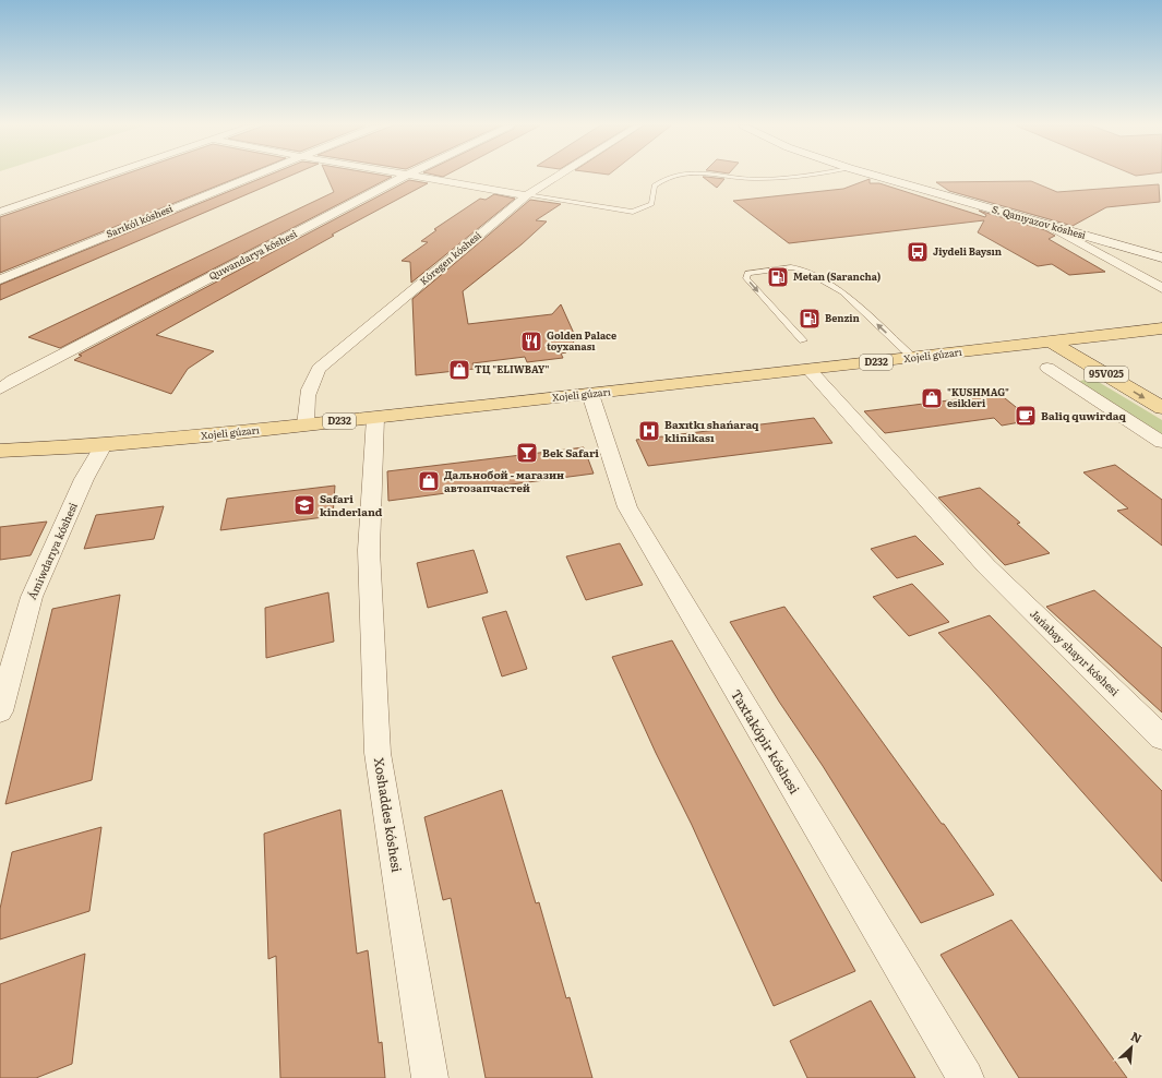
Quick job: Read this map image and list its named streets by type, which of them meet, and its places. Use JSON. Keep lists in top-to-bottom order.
{
  "streets": {
    "main road": ["Xojeli gúzarı", "D232", "95V025"],
    "street": [
      "Sarıkól kóshesi",
      "S. Qanıyazov kóshesi",
      "Quwandarya kóshesi",
      "Kóregen kóshesi",
      "Ámiwdarıya kóshesi",
      "Jańabay shayır kóshesi",
      "Taxtakópir kóshesi",
      "Xoshaddes kóshesi"
    ]
  },
  "crossings": [
    ["Kóregen kóshesi", "Xojeli gúzarı"],
    ["Xojeli gúzarı", "95V025"],
    ["Xojeli gúzarı", "Ámiwdarıya kóshesi"],
    ["Xojeli gúzarı", "Jańabay shayır kóshesi"],
    ["Xojeli gúzarı", "Taxtakópir kóshesi"],
    ["Xojeli gúzarı", "Xoshaddes kóshesi"]
  ],
  "places": {
    "bus stop": ["Jiydeli Baysın"],
    "fuel station": ["Metan (Sarancha)", "Benzin"],
    "restaurant": ["Golden Palace toyxanası"],
    "shop": ["ТЦ \"ELIWBAY\"", "\"KUSHMAG\" esikleri", "Дальнобой - магазин автозапчастей"],
    "cafe": ["Baliq quwirdaq"],
    "hospital": ["Baxıtkı shańaraq klinikası"],
    "bar": ["Bek Safari"],
    "school or university": ["Safari kinderland"]
  },
  "north": "top right"
}
